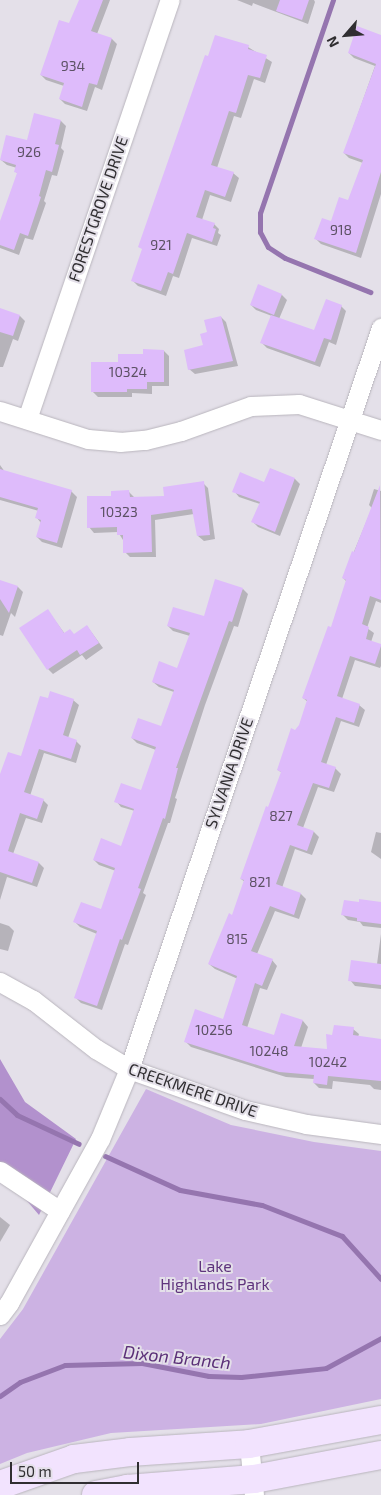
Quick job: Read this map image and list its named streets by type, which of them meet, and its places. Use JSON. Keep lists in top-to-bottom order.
{
  "streets": {
    "street": ["FORESTGROVE DRIVE", "SYLVANIA DRIVE", "CREEKMERE DRIVE"]
  },
  "crossings": [
    ["SYLVANIA DRIVE", "CREEKMERE DRIVE"]
  ],
  "water": ["Dixon Branch"],
  "parks": ["Lake Highlands Park"],
  "house_numbers": [
    "934",
    "926",
    "918",
    "921",
    "10324",
    "10323",
    "827",
    "821",
    "815",
    "10256",
    "10248",
    "10242"
  ],
  "scale_bar": "50 m",
  "north": "bottom left"
}
